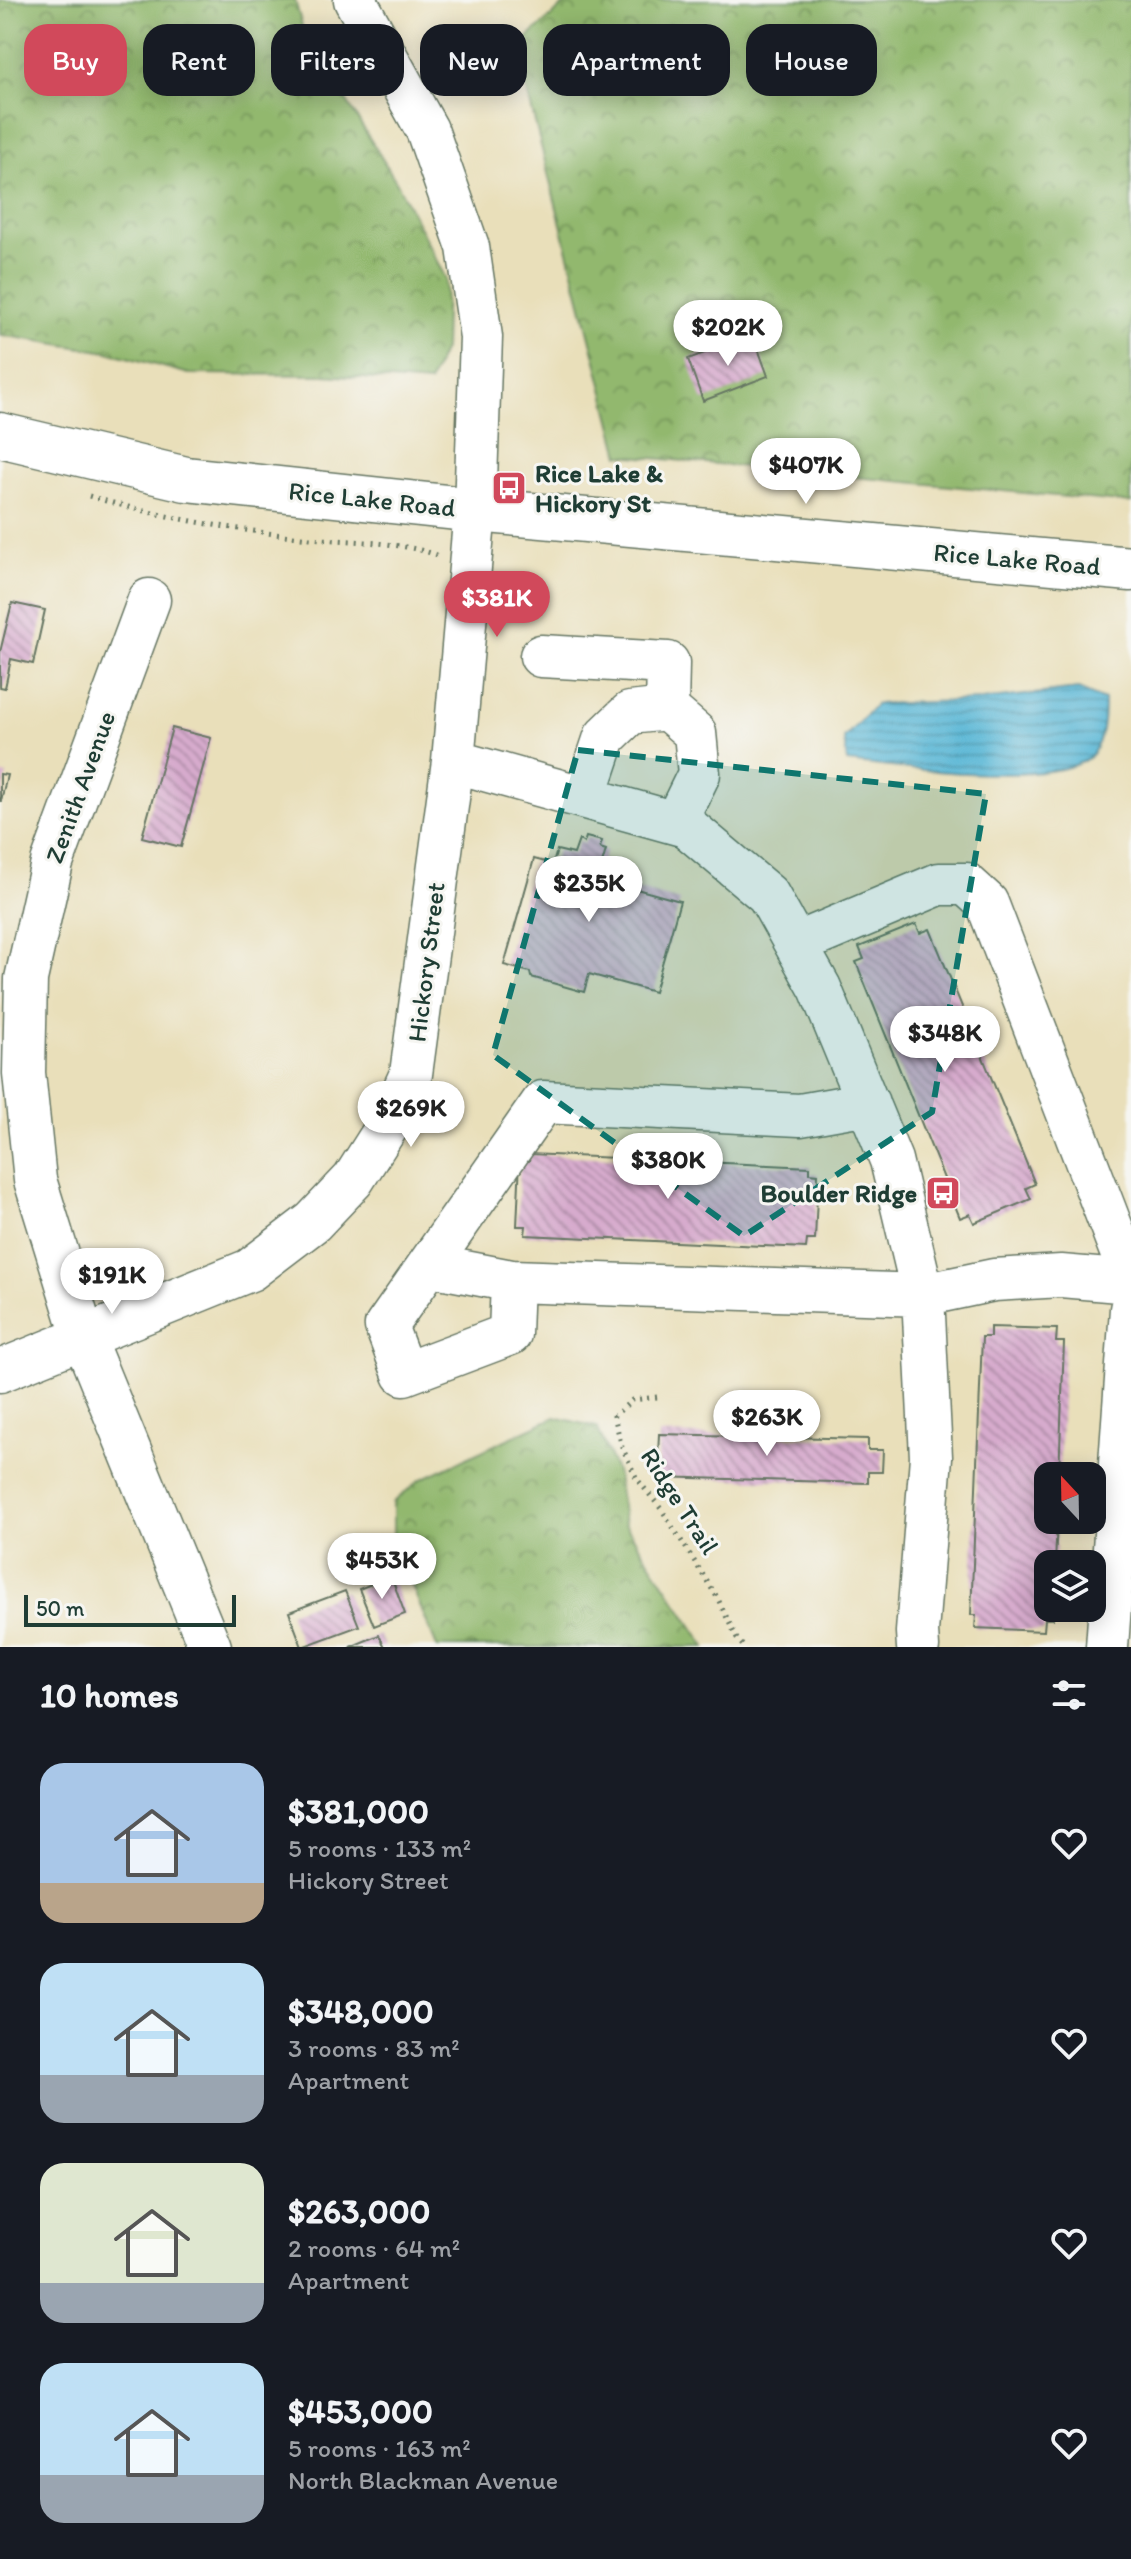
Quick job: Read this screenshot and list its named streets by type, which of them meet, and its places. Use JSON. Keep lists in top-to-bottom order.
{
  "streets": {
    "main road": ["Rice Lake Road"],
    "street": ["Zenith Avenue", "Hickory Street"],
    "path": ["Ridge Trail"]
  },
  "crossings": [
    ["Rice Lake Road", "Hickory Street"],
    ["Zenith Avenue", "Hickory Street"]
  ],
  "places": {
    "bus stop": ["Rice Lake & Hickory St", "Boulder Ridge"]
  },
  "scale_bar": "50 m",
  "north": "top",
  "page": {
    "chip": [
      "Buy",
      "Rent",
      "Filters",
      "New",
      "Apartment",
      "House"
    ],
    "price": [
      "$202K",
      "$407K",
      "$381K",
      "$235K",
      "$348K",
      "$269K",
      "$380K",
      "$191K",
      "$263K",
      "$453K"
    ],
    "scale": "50 m",
    "heading": "10 homes",
    "list": [
      {
        "name": "$381,000",
        "note": "5 rooms · 133 m² · Hickory Street"
      },
      {
        "name": "$348,000",
        "note": "3 rooms · 83 m² · Apartment"
      },
      {
        "name": "$263,000",
        "note": "2 rooms · 64 m² · Apartment"
      },
      {
        "name": "$453,000",
        "note": "5 rooms · 163 m² · North Blackman Avenue"
      }
    ]
  }
}
